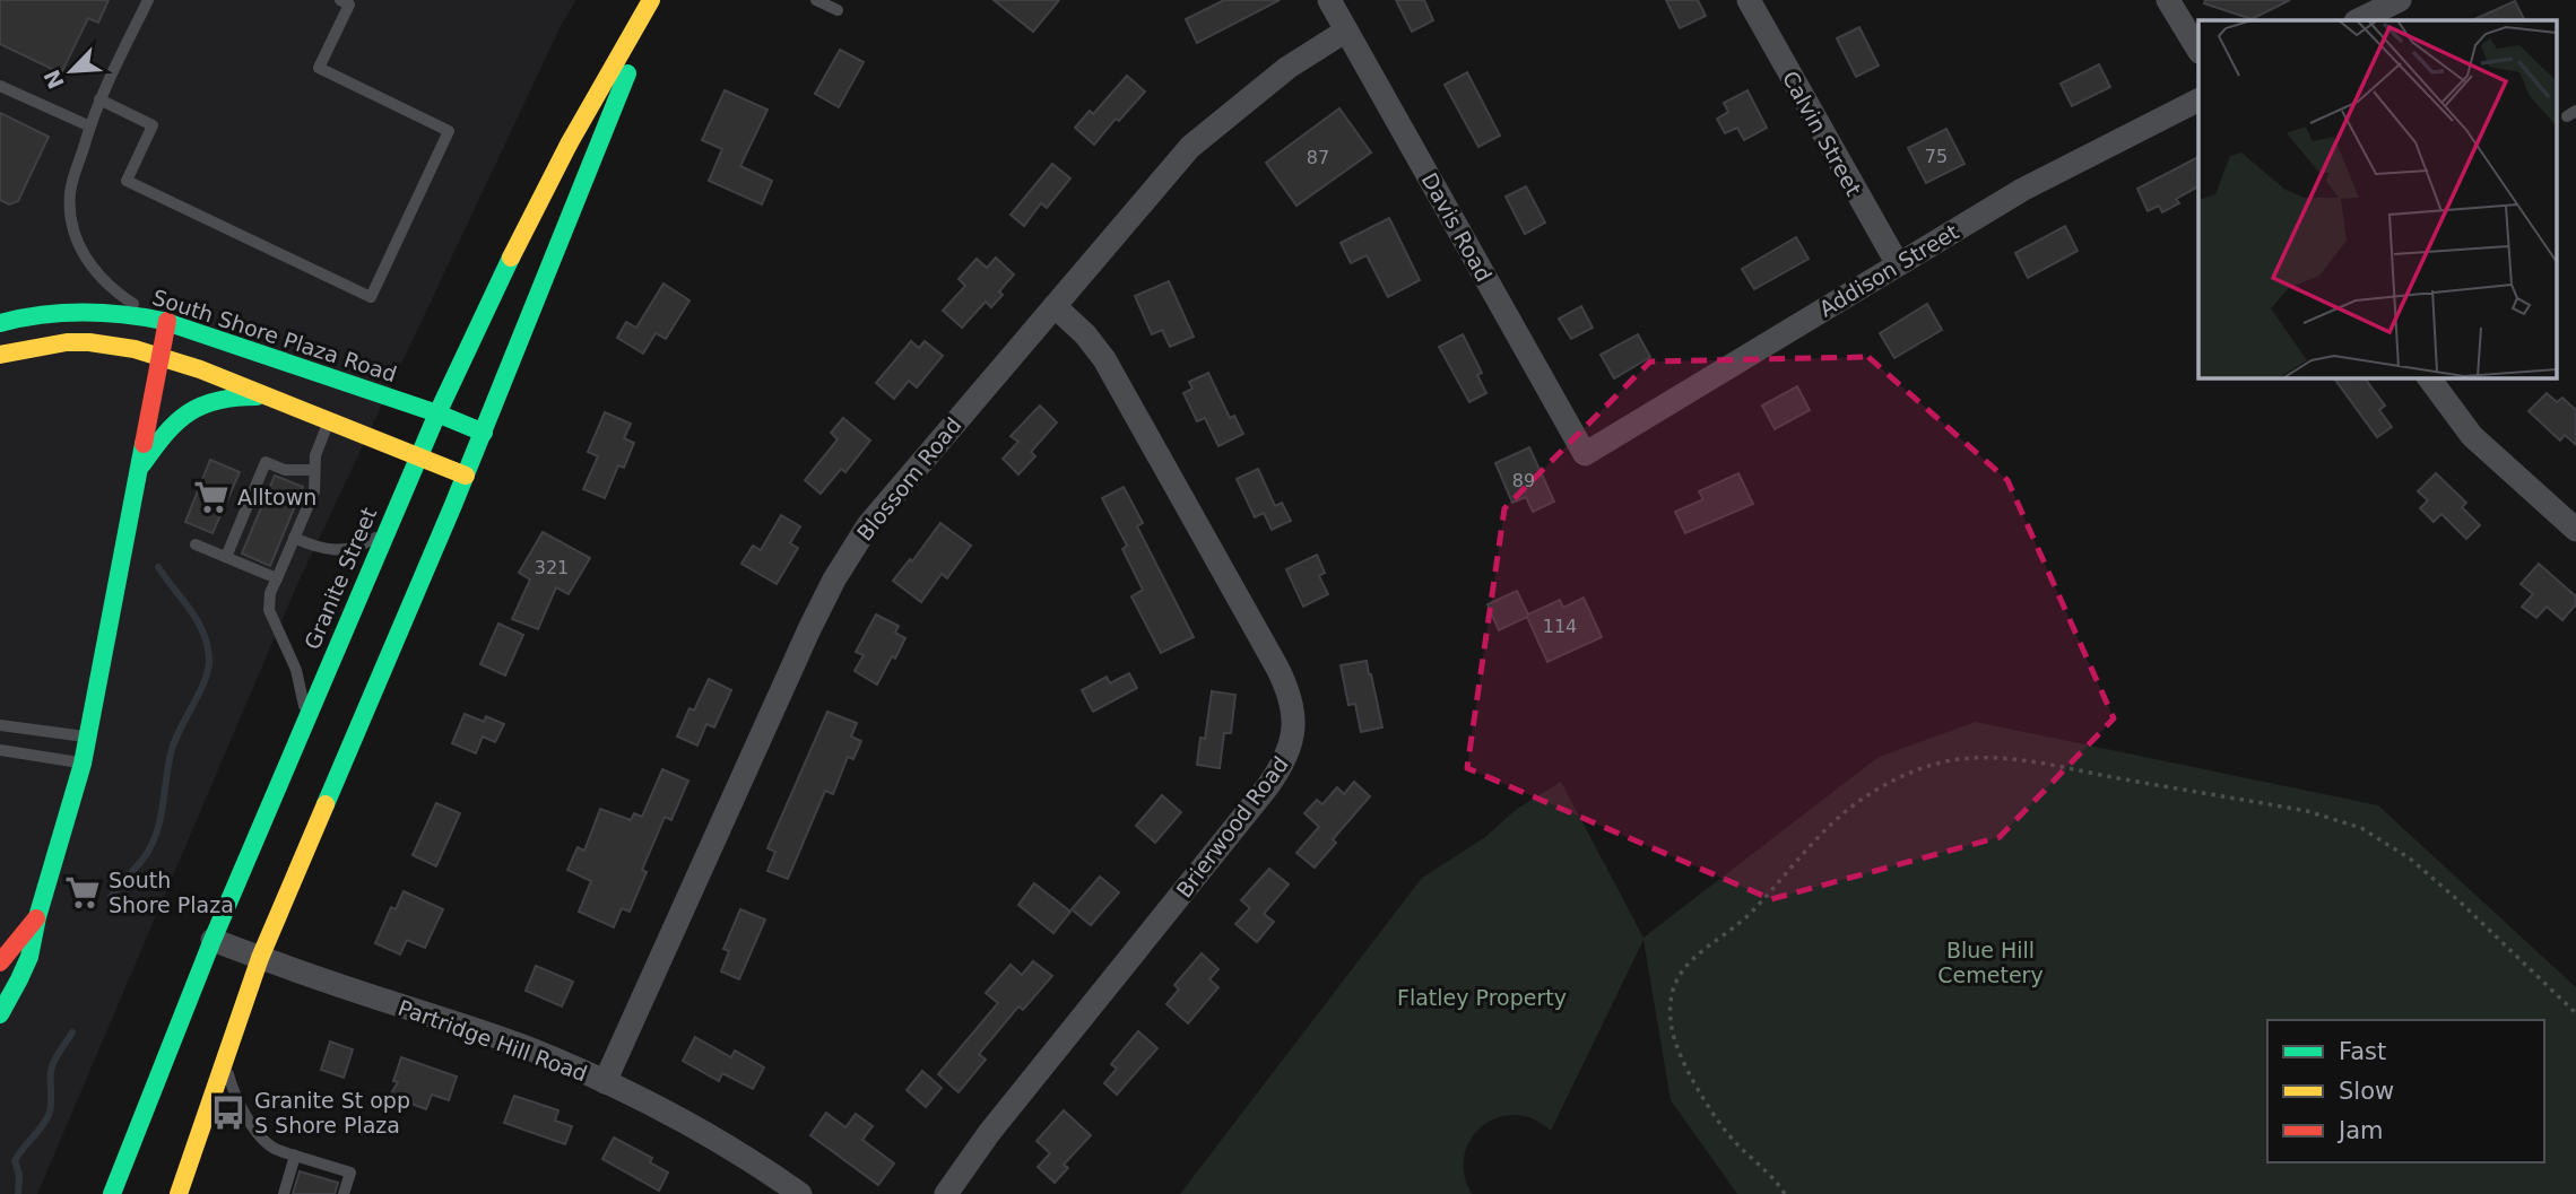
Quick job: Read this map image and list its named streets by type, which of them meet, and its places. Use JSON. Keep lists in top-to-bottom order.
{
  "streets": {
    "main road": ["South Shore Plaza Road", "Granite Street"],
    "street": [
      "Calvin Street",
      "Davis Road",
      "Addison Street",
      "Blossom Road",
      "Brierwood Road",
      "Partridge Hill Road"
    ]
  },
  "crossings": [
    ["Calvin Street", "Addison Street"],
    ["Davis Road", "Addison Street"],
    ["Davis Road", "Blossom Road"],
    ["South Shore Plaza Road", "Granite Street"],
    ["Blossom Road", "Brierwood Road"],
    ["Blossom Road", "Partridge Hill Road"],
    ["Granite Street", "Partridge Hill Road"]
  ],
  "parks": ["Blue Hill Cemetery", "Flatley Property"],
  "places": {
    "supermarket": ["Alltown", "South Shore Plaza"],
    "bus stop": ["Granite St opp S Shore Plaza"]
  },
  "house_numbers": [
    "75",
    "87",
    "89",
    "321",
    "114"
  ],
  "legend": ["Fast", "Slow", "Jam"],
  "north": "bottom left"
}
